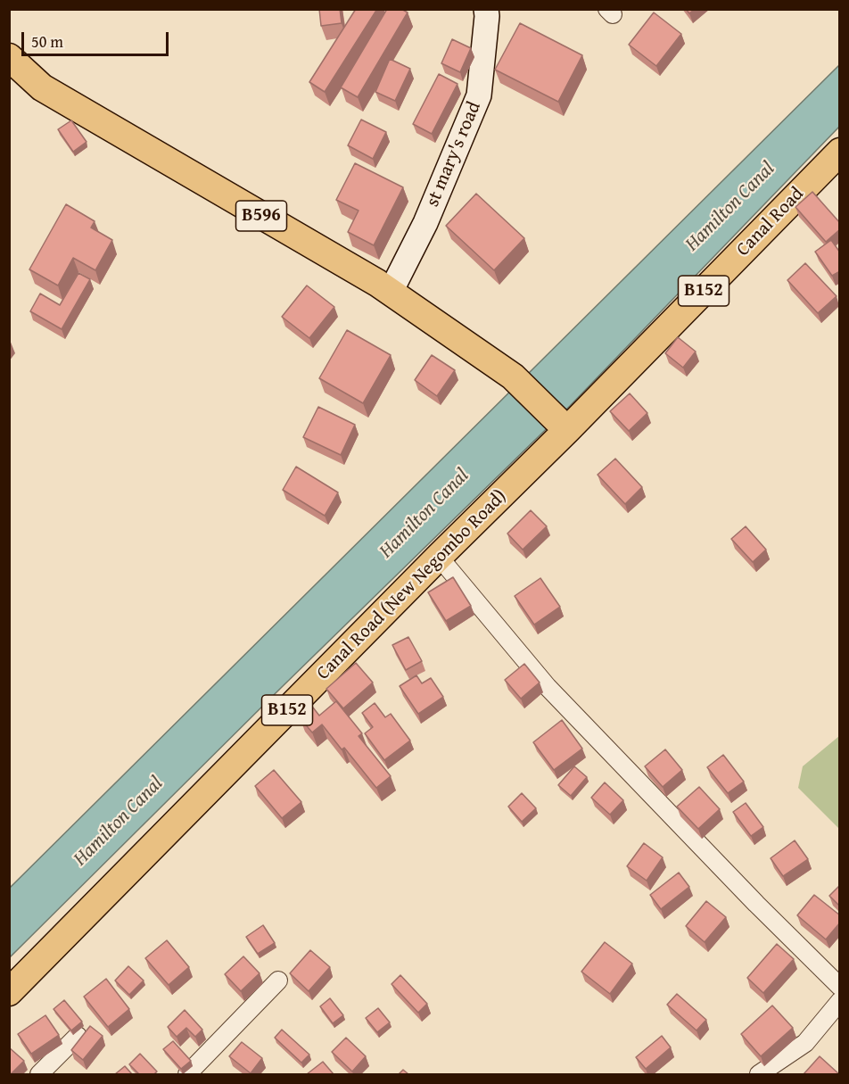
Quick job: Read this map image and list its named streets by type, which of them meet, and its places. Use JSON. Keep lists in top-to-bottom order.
{
  "streets": {
    "main road": [
      "B596",
      "Canal Road",
      "B152",
      "Canal Road (New Negombo Road)"
    ],
    "street": ["st mary's road"]
  },
  "crossings": [
    ["st mary's road", "B596"],
    ["B596", "Canal Road"],
    ["B596", "Canal Road (New Negombo Road)"],
    ["Canal Road", "Canal Road (New Negombo Road)"]
  ],
  "water": ["Hamilton Canal"],
  "scale_bar": "50 m"
}
